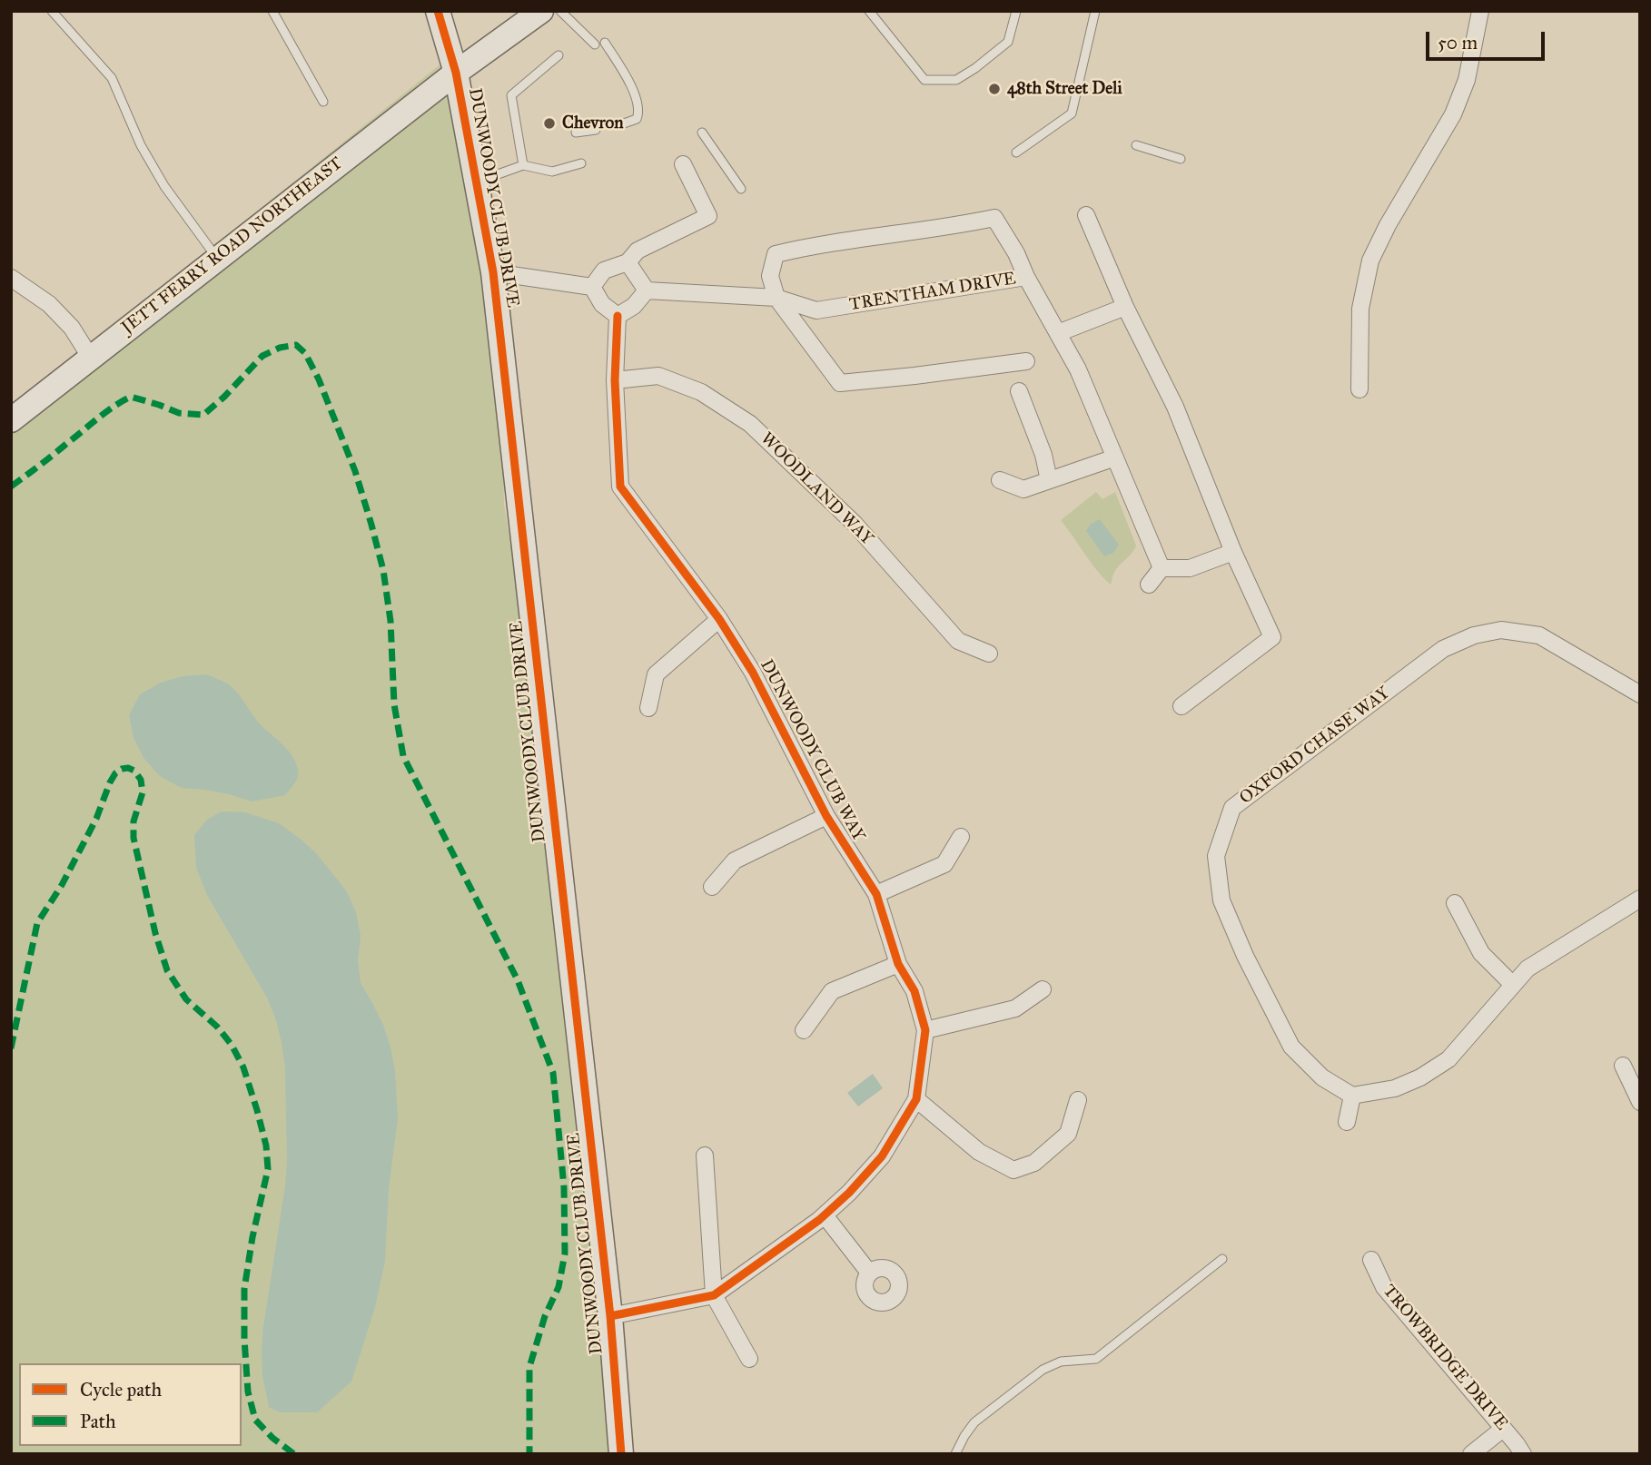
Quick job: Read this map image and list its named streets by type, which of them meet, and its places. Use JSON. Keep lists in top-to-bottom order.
{
  "streets": {
    "street": [
      "DUNWOODY CLUB DRIVE",
      "JETT FERRY ROAD NORTHEAST",
      "TRENTHAM DRIVE",
      "WOODLAND WAY",
      "OXFORD CHASE WAY",
      "DUNWOODY CLUB WAY",
      "TROWBRIDGE DRIVE"
    ]
  },
  "crossings": [
    ["DUNWOODY CLUB DRIVE", "JETT FERRY ROAD NORTHEAST"],
    ["DUNWOODY CLUB DRIVE", "DUNWOODY CLUB WAY"],
    ["TRENTHAM DRIVE", "DUNWOODY CLUB WAY"],
    ["WOODLAND WAY", "DUNWOODY CLUB WAY"]
  ],
  "places": ["48th Street Deli", "Chevron"],
  "legend": ["Cycle path", "Path"],
  "scale_bar": "50 m"
}
